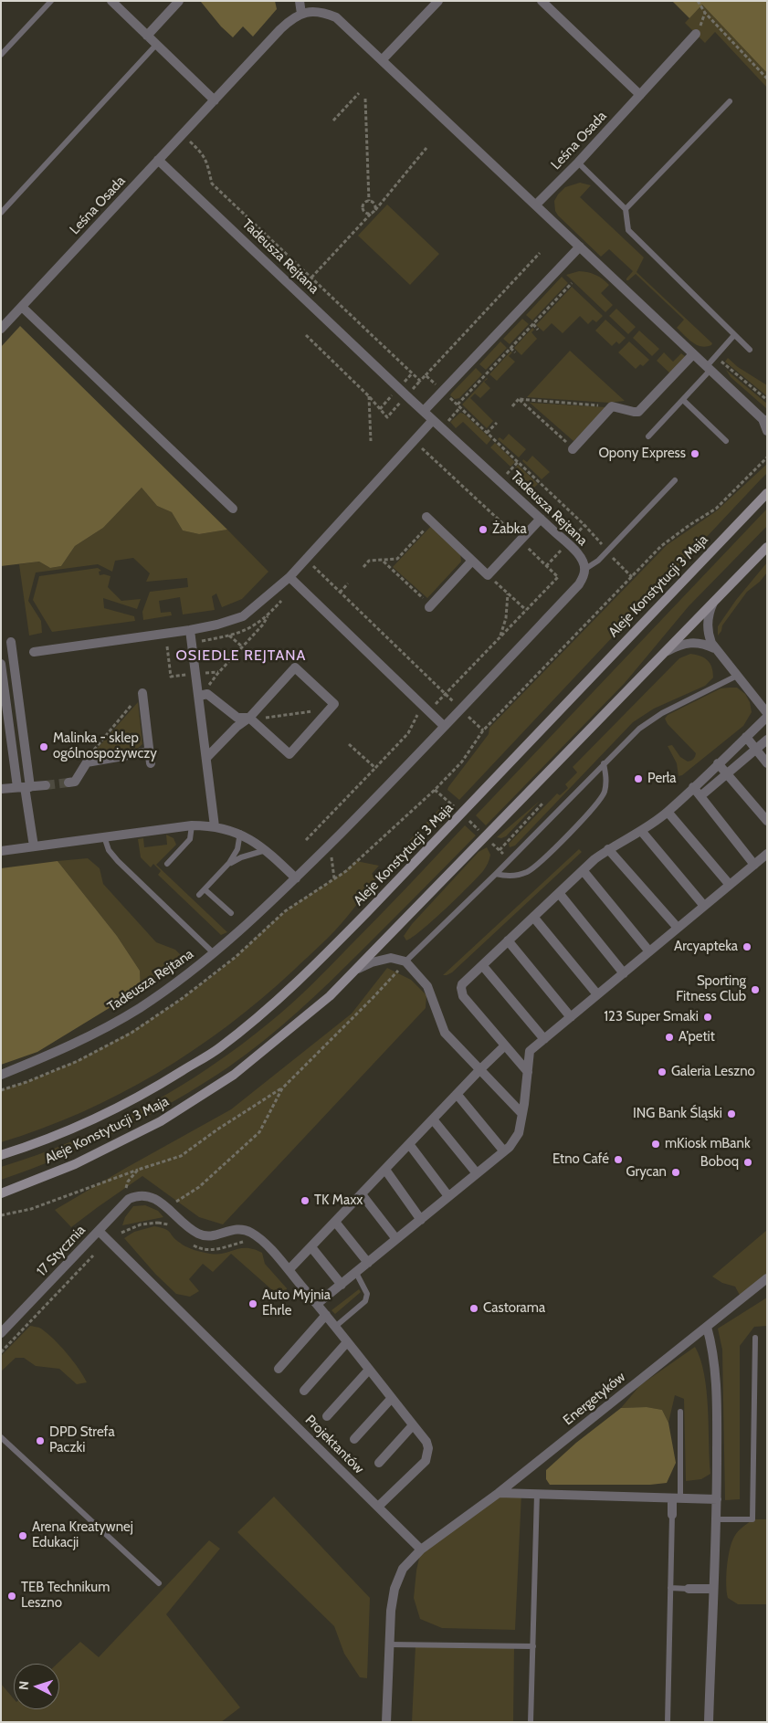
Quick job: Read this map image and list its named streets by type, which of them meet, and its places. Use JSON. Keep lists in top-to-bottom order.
{
  "streets": {
    "main road": ["Aleje Konstytucji 3 Maja"],
    "street": [
      "Leśna Osada",
      "Tadeusza Rejtana",
      "17 Stycznia",
      "Energetyków",
      "Projektantów"
    ]
  },
  "crossings": [
    ["Leśna Osada", "Tadeusza Rejtana"],
    ["17 Stycznia", "Projektantów"],
    ["Energetyków", "Projektantów"]
  ],
  "districts": ["OSIEDLE REJTANA"],
  "places": [
    "Opony Express",
    "Żabka",
    "Malinka - sklep ogólnospożywczy",
    "Perła",
    "Arcyapteka",
    "Sporting Fitness Club",
    "123 Super Smaki",
    "A’petit",
    "Galeria Leszno",
    "ING Bank Śląski",
    "mKiosk mBank",
    "Etno Café",
    "Boboq",
    "Grycan",
    "TK Maxx",
    "Auto Myjnia Ehrle",
    "Castorama",
    "DPD Strefa Paczki",
    "Arena Kreatywnej Edukacji",
    "TEB Technikum Leszno"
  ],
  "north": "left"
}
